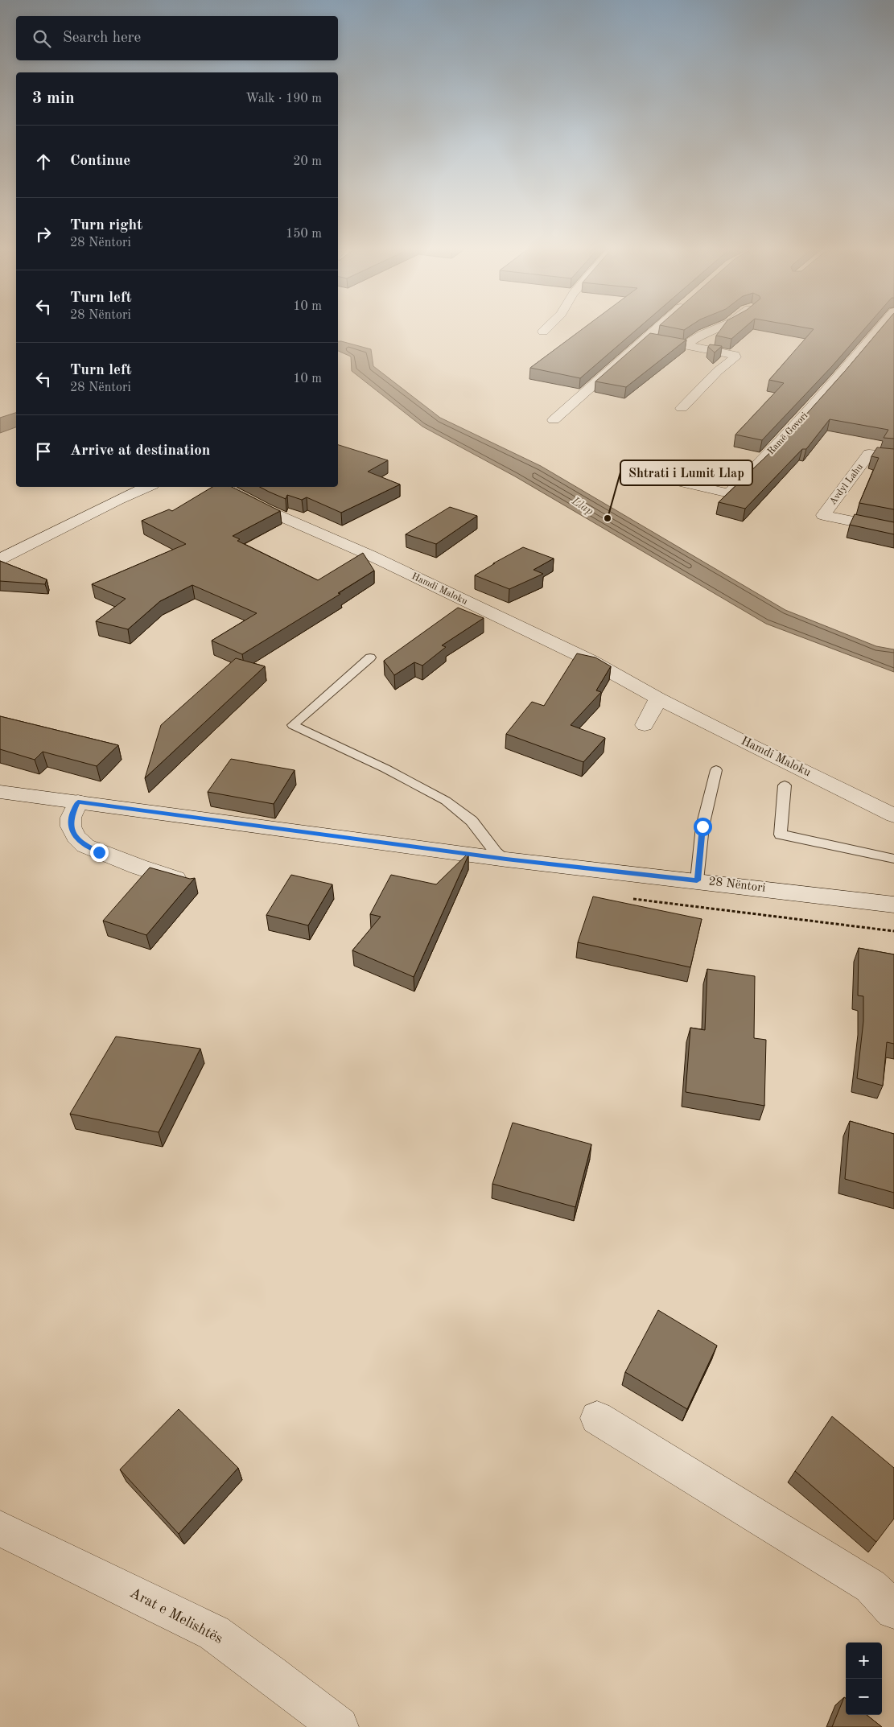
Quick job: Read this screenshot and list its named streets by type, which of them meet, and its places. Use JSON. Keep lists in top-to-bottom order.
{
  "streets": {
    "street": [
      "Ramë Govori",
      "Avdyl Lahu",
      "Hamdi Maloku",
      "28 Nëntori",
      "Arat e Melishtës"
    ]
  },
  "water": ["Llap"],
  "places": ["Shtrati i Lumit Llap"],
  "page": {
    "search": "Search here",
    "heading": ["3 min", "Walk · 190 m"],
    "list": [
      ["Continue", "20 m"],
      ["Turn right", "28 Nëntori", "150 m"],
      ["Turn left", "28 Nëntori", "10 m"],
      ["Turn left", "28 Nëntori", "10 m"],
      "Arrive at destination"
    ],
    "map_buttons": ["+", "−"]
  }
}
